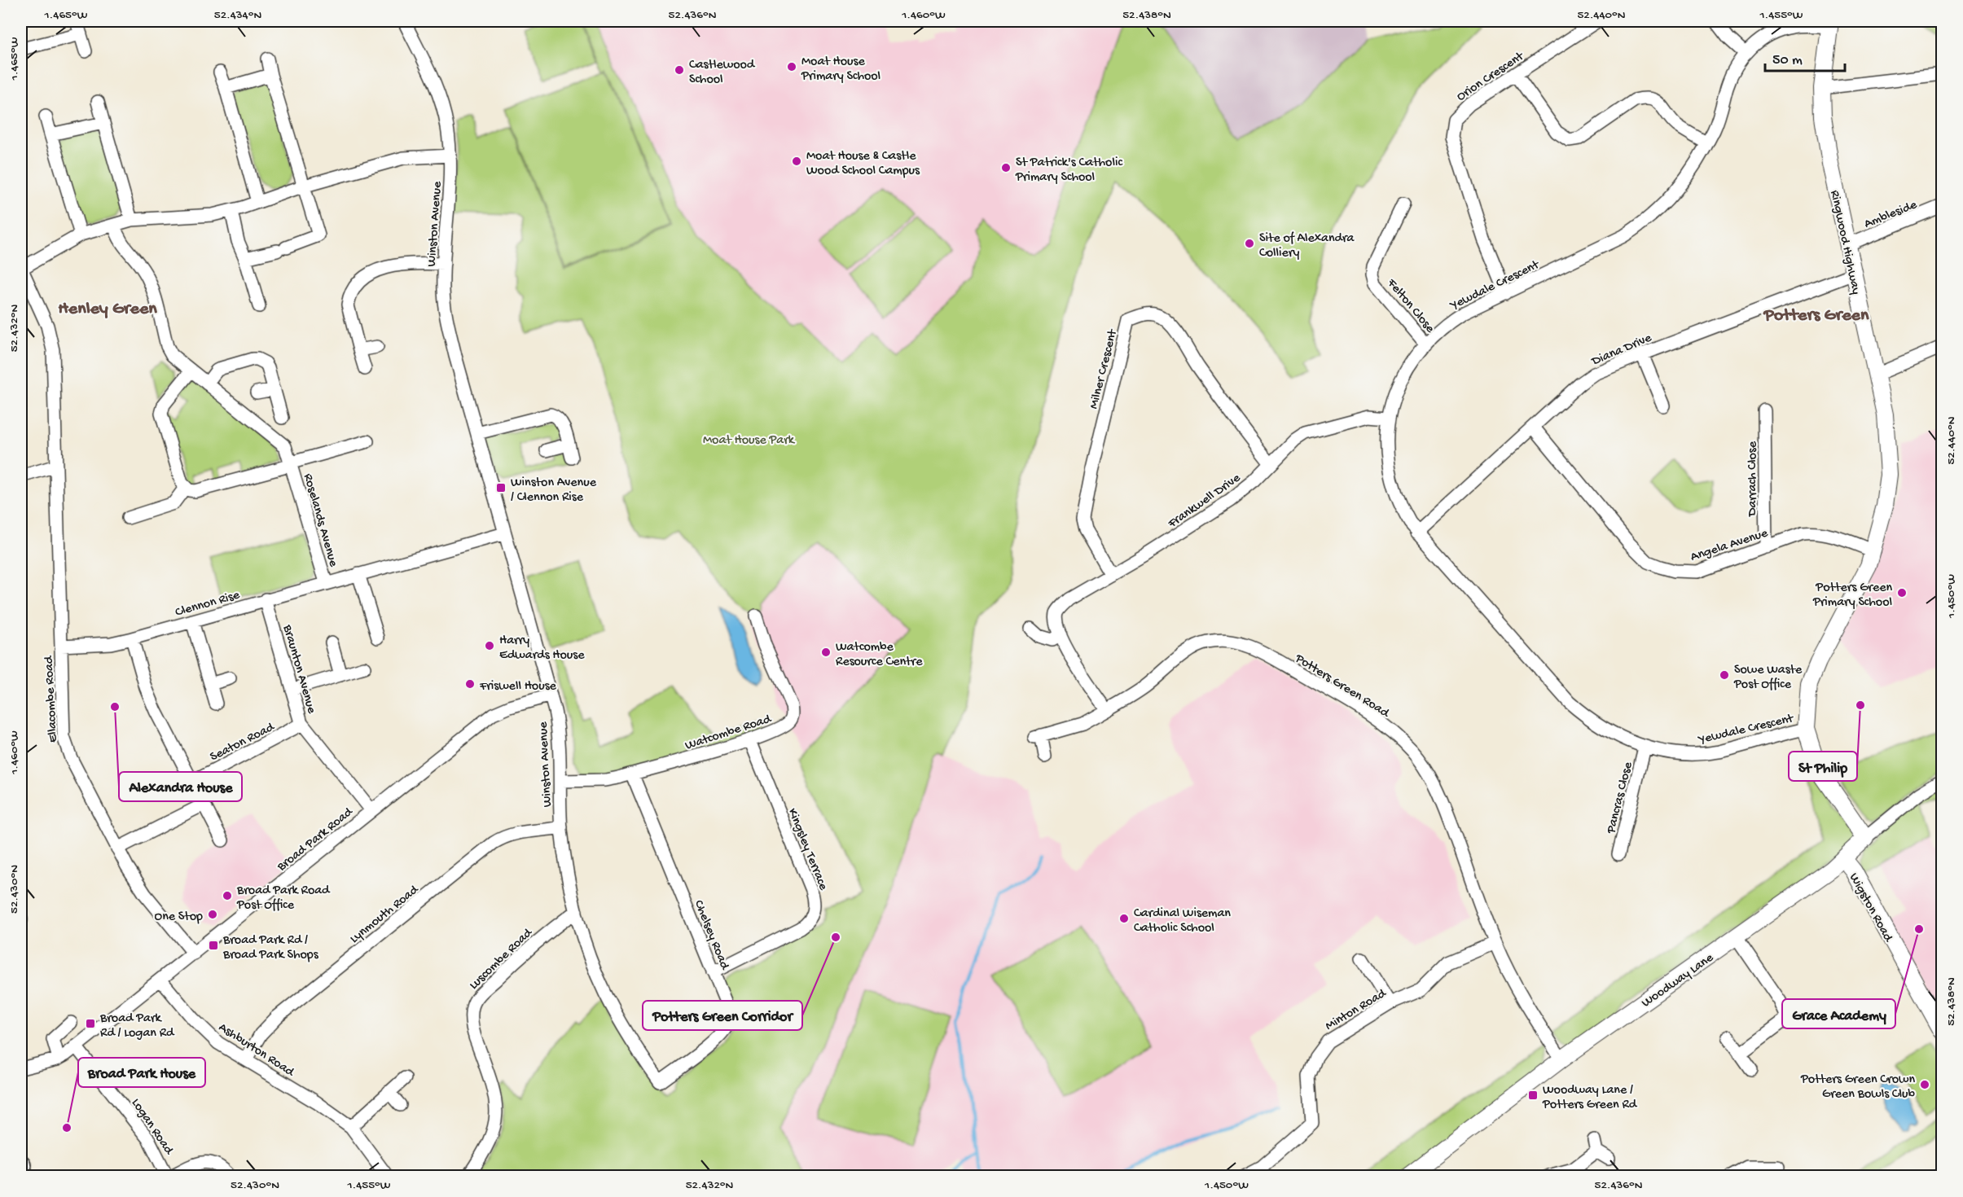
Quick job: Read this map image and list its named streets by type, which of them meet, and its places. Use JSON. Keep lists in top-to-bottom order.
{
  "streets": {
    "street": [
      "Orion Crescent",
      "Ambleside",
      "Winston Avenue",
      "Ringwood Highway",
      "Yewdale Crescent",
      "Felton Close",
      "Diana Drive",
      "Milner Crescent",
      "Darrach Close",
      "Frankwell Drive",
      "Roselands Avenue",
      "Angela Avenue",
      "Clennon Rise",
      "Braunton Avenue",
      "Potters Green Road",
      "Ellacombe Road",
      "Watcombe Road",
      "Seaton Road",
      "Pancras Close",
      "Broad Park Road",
      "Kingsley Terrace",
      "Wigston Road",
      "Lynmouth Road",
      "Chelsey Road",
      "Luscombe Road",
      "Woodway Lane",
      "Minton Road",
      "Ashburton Road",
      "Logan Road"
    ]
  },
  "crossings": [
    ["Orion Crescent", "Yewdale Crescent"],
    ["Ambleside", "Ringwood Highway"],
    ["Winston Avenue", "Clennon Rise"],
    ["Winston Avenue", "Watcombe Road"],
    ["Winston Avenue", "Broad Park Road"],
    ["Winston Avenue", "Lynmouth Road"],
    ["Winston Avenue", "Chelsey Road"],
    ["Winston Avenue", "Luscombe Road"],
    ["Ringwood Highway", "Yewdale Crescent"],
    ["Ringwood Highway", "Diana Drive"],
    ["Ringwood Highway", "Angela Avenue"],
    ["Ringwood Highway", "Woodway Lane"],
    ["Yewdale Crescent", "Felton Close"],
    ["Yewdale Crescent", "Diana Drive"],
    ["Yewdale Crescent", "Frankwell Drive"],
    ["Yewdale Crescent", "Pancras Close"],
    ["Diana Drive", "Angela Avenue"],
    ["Milner Crescent", "Frankwell Drive"],
    ["Darrach Close", "Angela Avenue"],
    ["Roselands Avenue", "Clennon Rise"],
    ["Clennon Rise", "Braunton Avenue"],
    ["Clennon Rise", "Ellacombe Road"],
    ["Braunton Avenue", "Seaton Road"],
    ["Braunton Avenue", "Broad Park Road"],
    ["Potters Green Road", "Woodway Lane"],
    ["Potters Green Road", "Minton Road"],
    ["Ellacombe Road", "Broad Park Road"],
    ["Watcombe Road", "Kingsley Terrace"],
    ["Watcombe Road", "Chelsey Road"],
    ["Broad Park Road", "Ashburton Road"],
    ["Broad Park Road", "Logan Road"],
    ["Kingsley Terrace", "Chelsey Road"],
    ["Wigston Road", "Woodway Lane"],
    ["Lynmouth Road", "Ashburton Road"]
  ],
  "districts": ["Henley Green", "Potters Green"],
  "parks": ["Moat House Park"],
  "places": {
    "other": [
      "Moat House Primary School",
      "Castlewood School",
      "Moat House & Castle Wood School Campus",
      "St Patrick's Catholic Primary School",
      "Site of Alexandra Colliery",
      "Potters Green Primary School",
      "Harry Edwards House",
      "Watcombe Resource Centre",
      "Sowe Waste Post Office",
      "Friswell House",
      "St Philip",
      "Alexandra House",
      "Broad Park Road Post Office",
      "One Stop",
      "Cardinal Wiseman Catholic School",
      "Grace Academy",
      "Potters Green Corridor",
      "Potters Green Crown Green Bowls Club",
      "Broad Park House"
    ],
    "transit": [
      "Winston Avenue / Clennon Rise",
      "Broad Park Rd / Broad Park Shops",
      "Broad Park Rd / Logan Rd",
      "Woodway Lane / Potters Green Rd"
    ]
  },
  "scale_bar": "50 m",
  "coordinates": [
    "1.465°W",
    "52.434°N",
    "52.436°N",
    "1.460°W",
    "52.438°N",
    "52.440°N",
    "1.455°W",
    "52.432°N",
    "1.450°W",
    "52.430°N"
  ]
}
